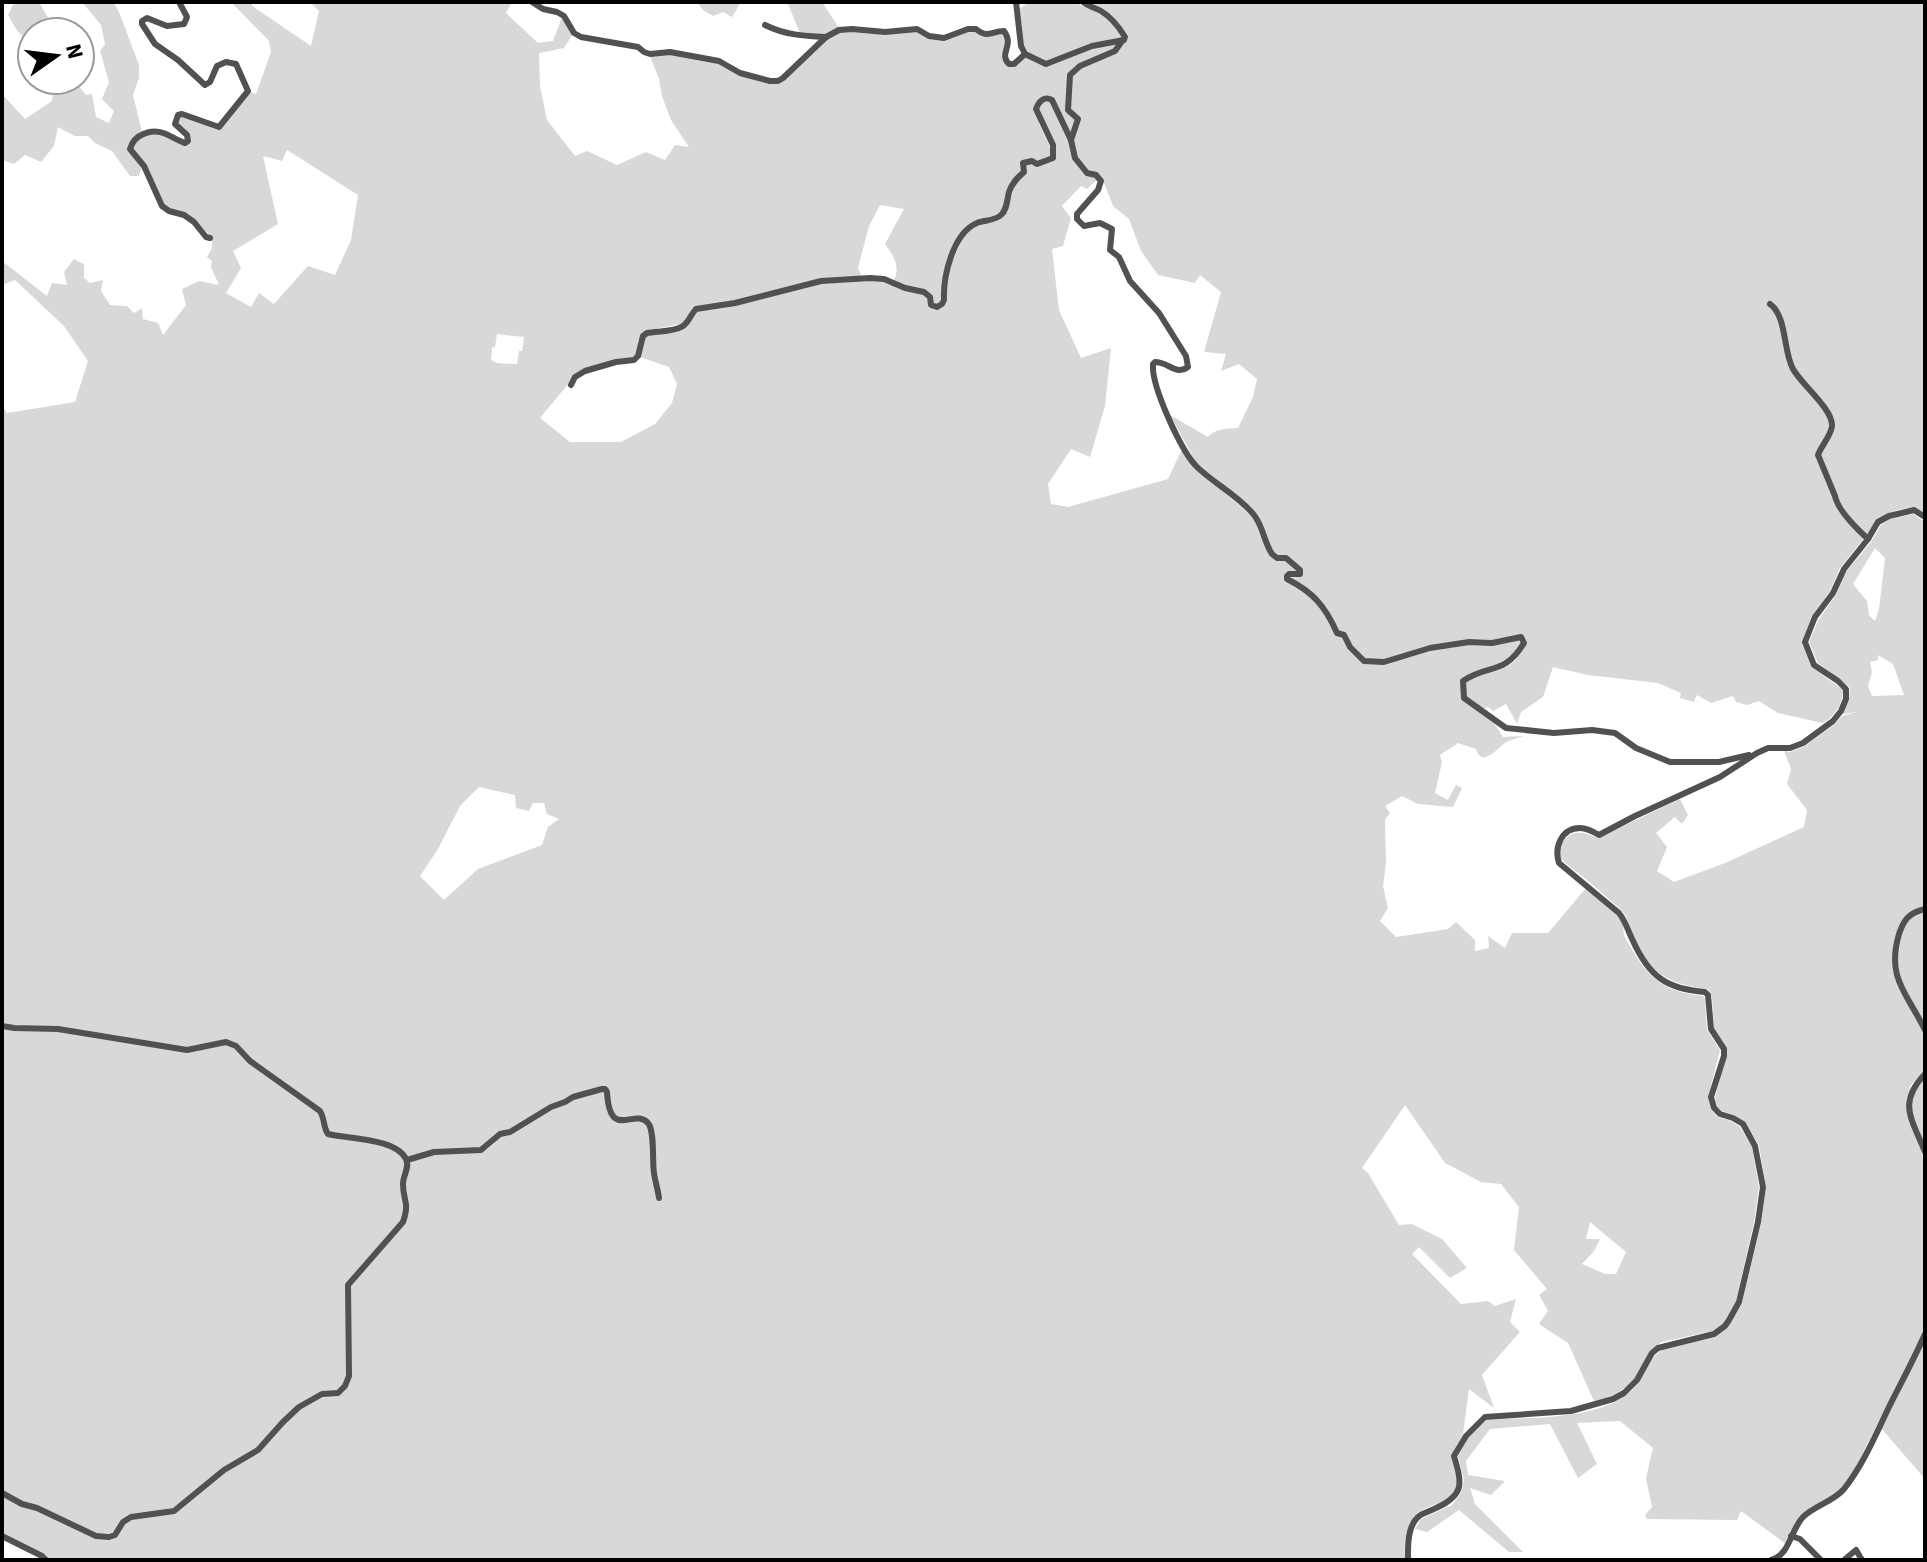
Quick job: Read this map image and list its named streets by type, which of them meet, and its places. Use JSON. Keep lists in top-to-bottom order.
{
  "north": "right"
}
